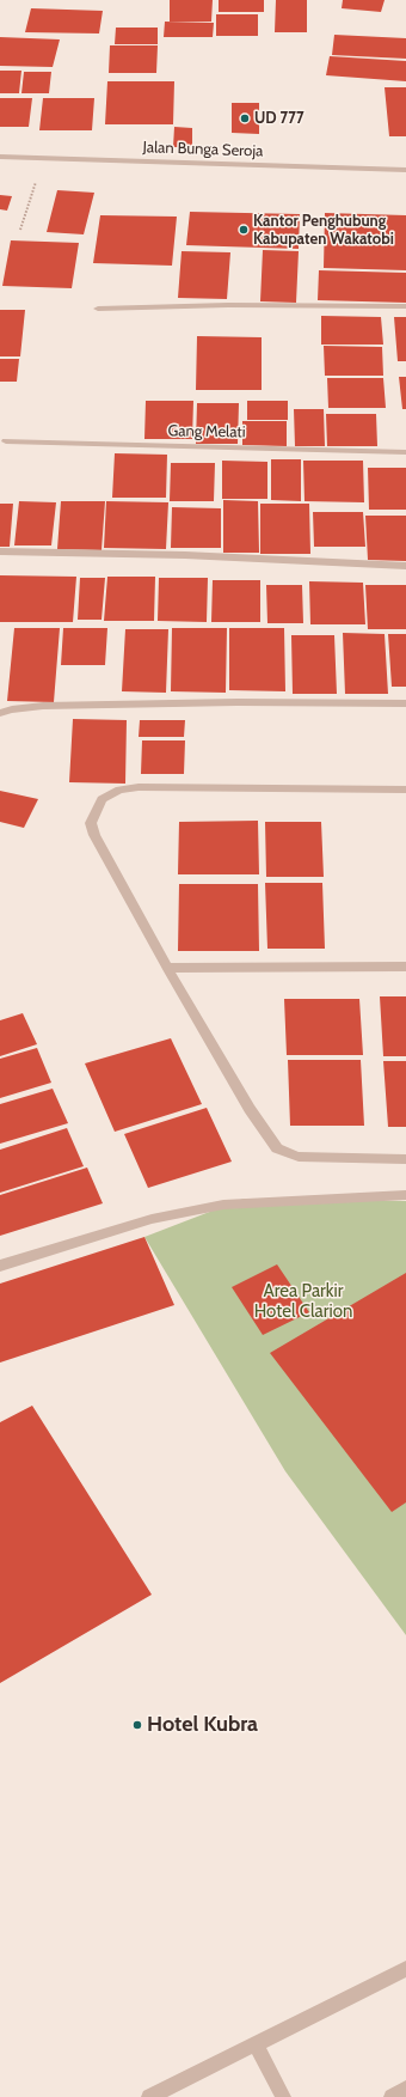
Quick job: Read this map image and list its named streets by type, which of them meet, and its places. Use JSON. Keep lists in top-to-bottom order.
{
  "streets": {
    "street": ["Jalan Bunga Seroja", "Gang Melati"]
  },
  "parks": ["Area Parkir Hotel Clarion"],
  "places": ["UD 777", "Kantor Penghubung Kabupaten Wakatobi", "Hotel Kubra"]
}
